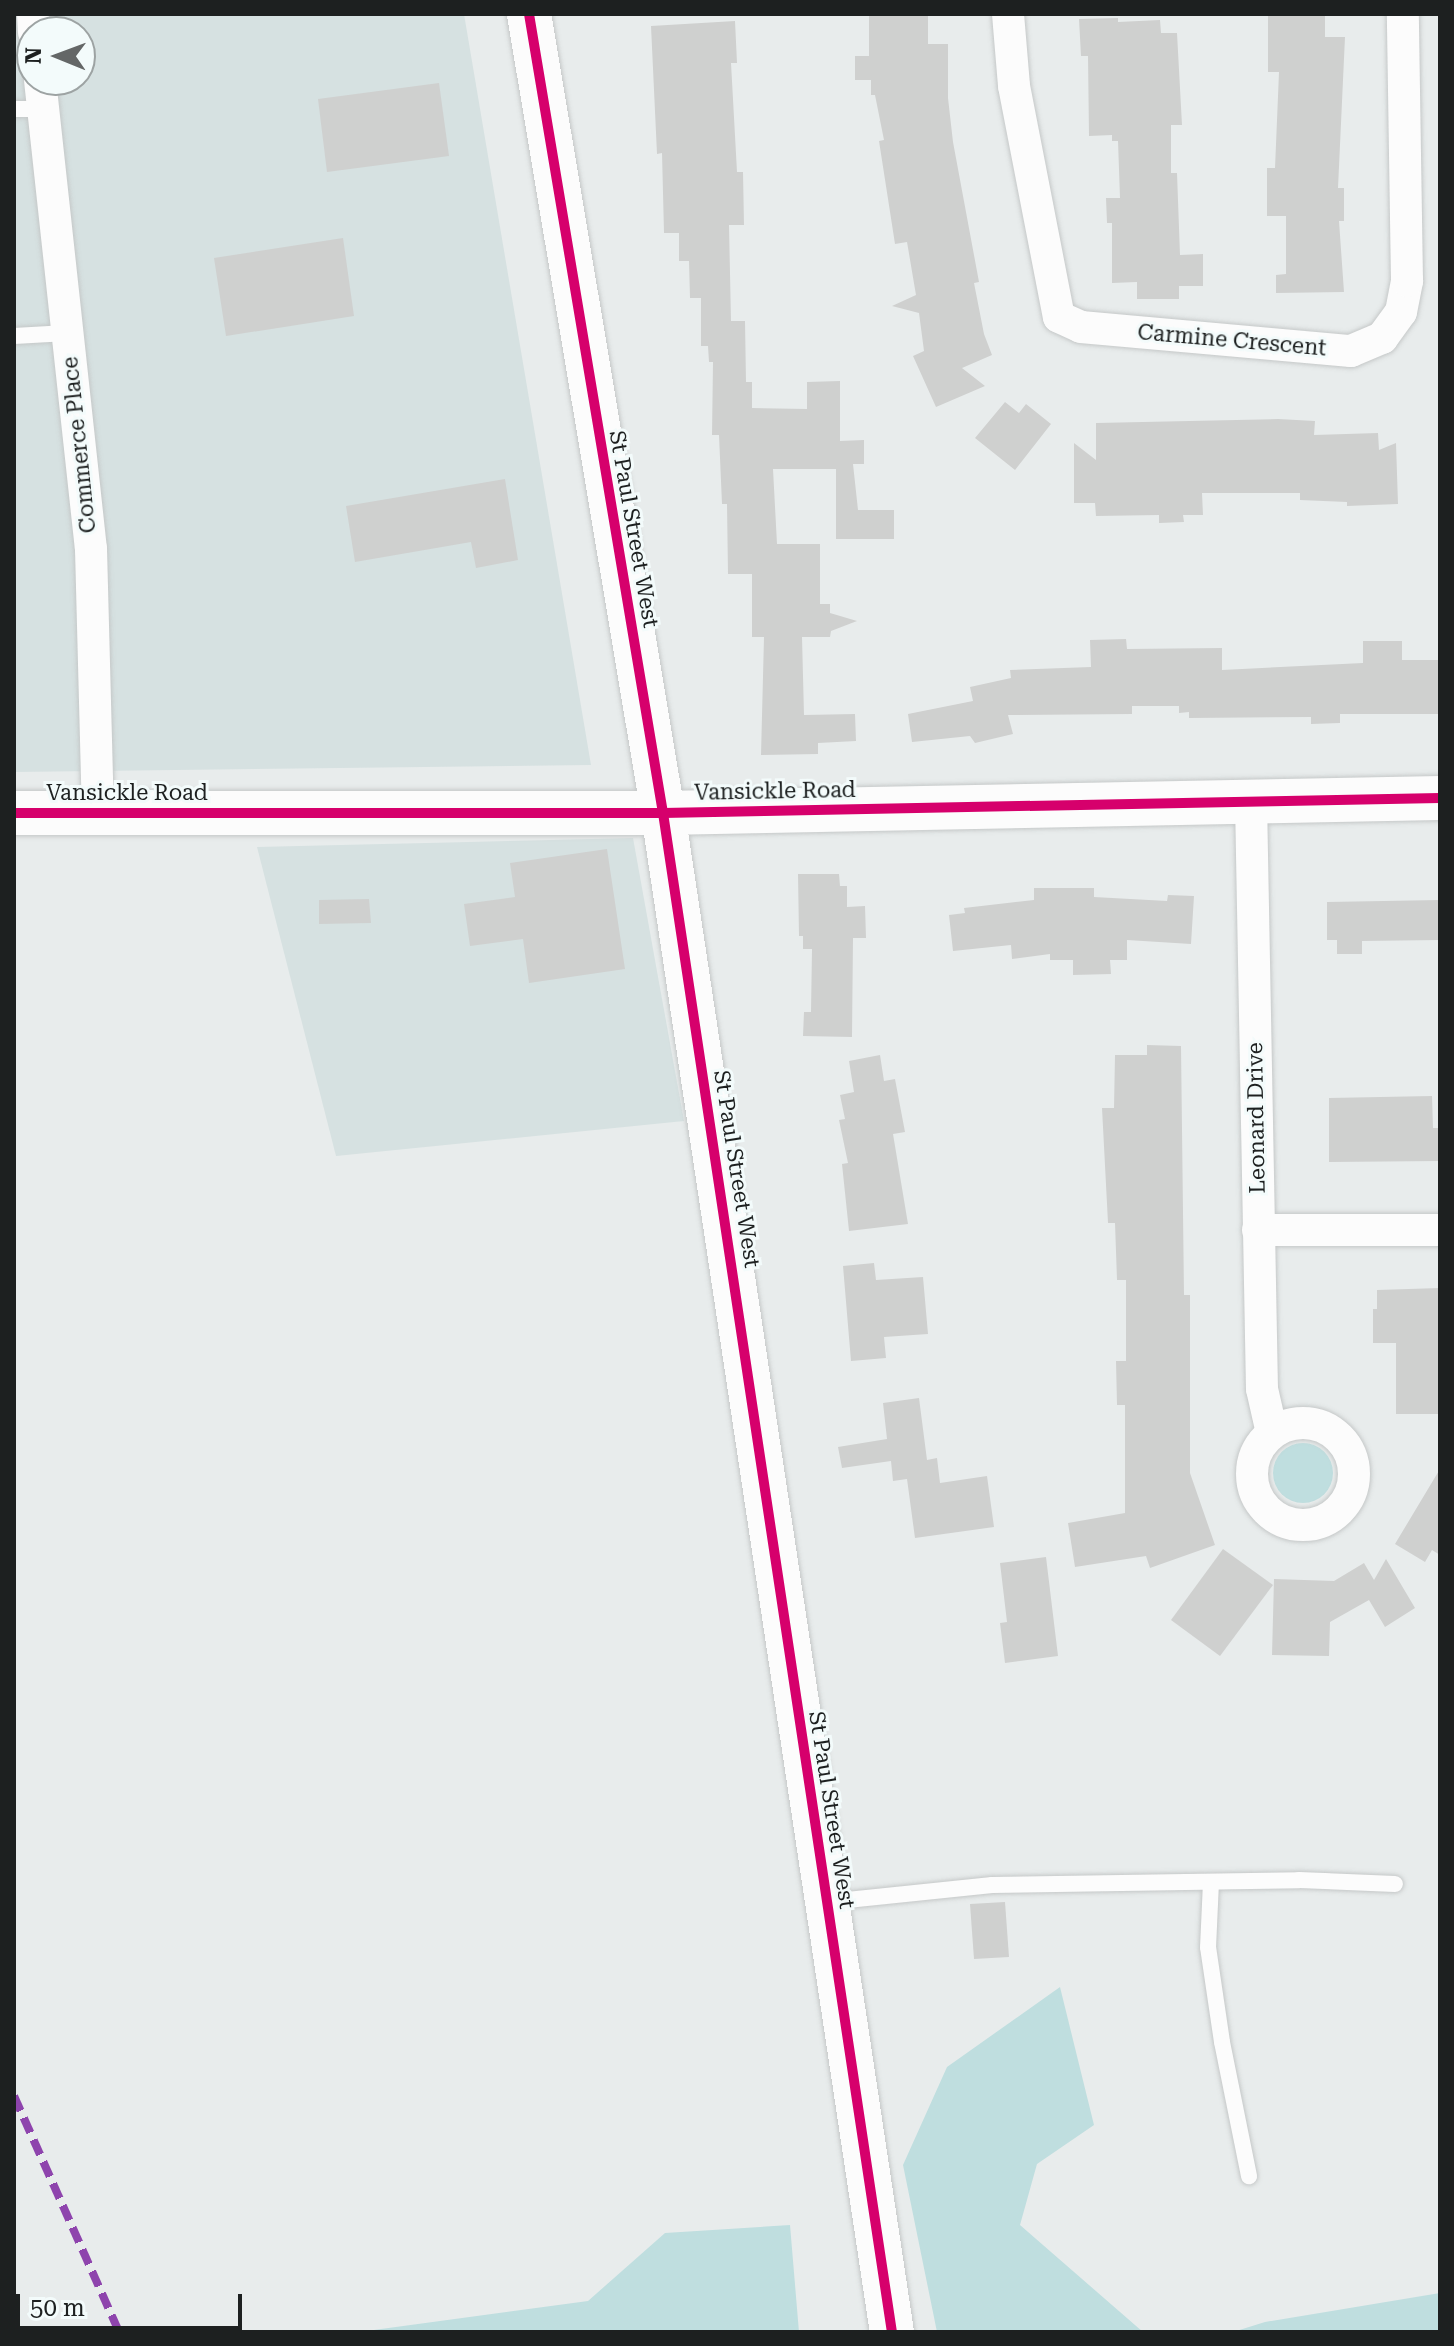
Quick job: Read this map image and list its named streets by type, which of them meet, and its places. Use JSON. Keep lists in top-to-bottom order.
{
  "streets": {
    "main road": ["St Paul Street West", "Vansickle Road"],
    "street": ["Carmine Crescent", "Commerce Place", "Leonard Drive"]
  },
  "crossings": [
    ["Commerce Place", "Vansickle Road"],
    ["St Paul Street West", "Vansickle Road"],
    ["Vansickle Road", "Leonard Drive"]
  ],
  "scale_bar": "50 m",
  "north": "left"
}
